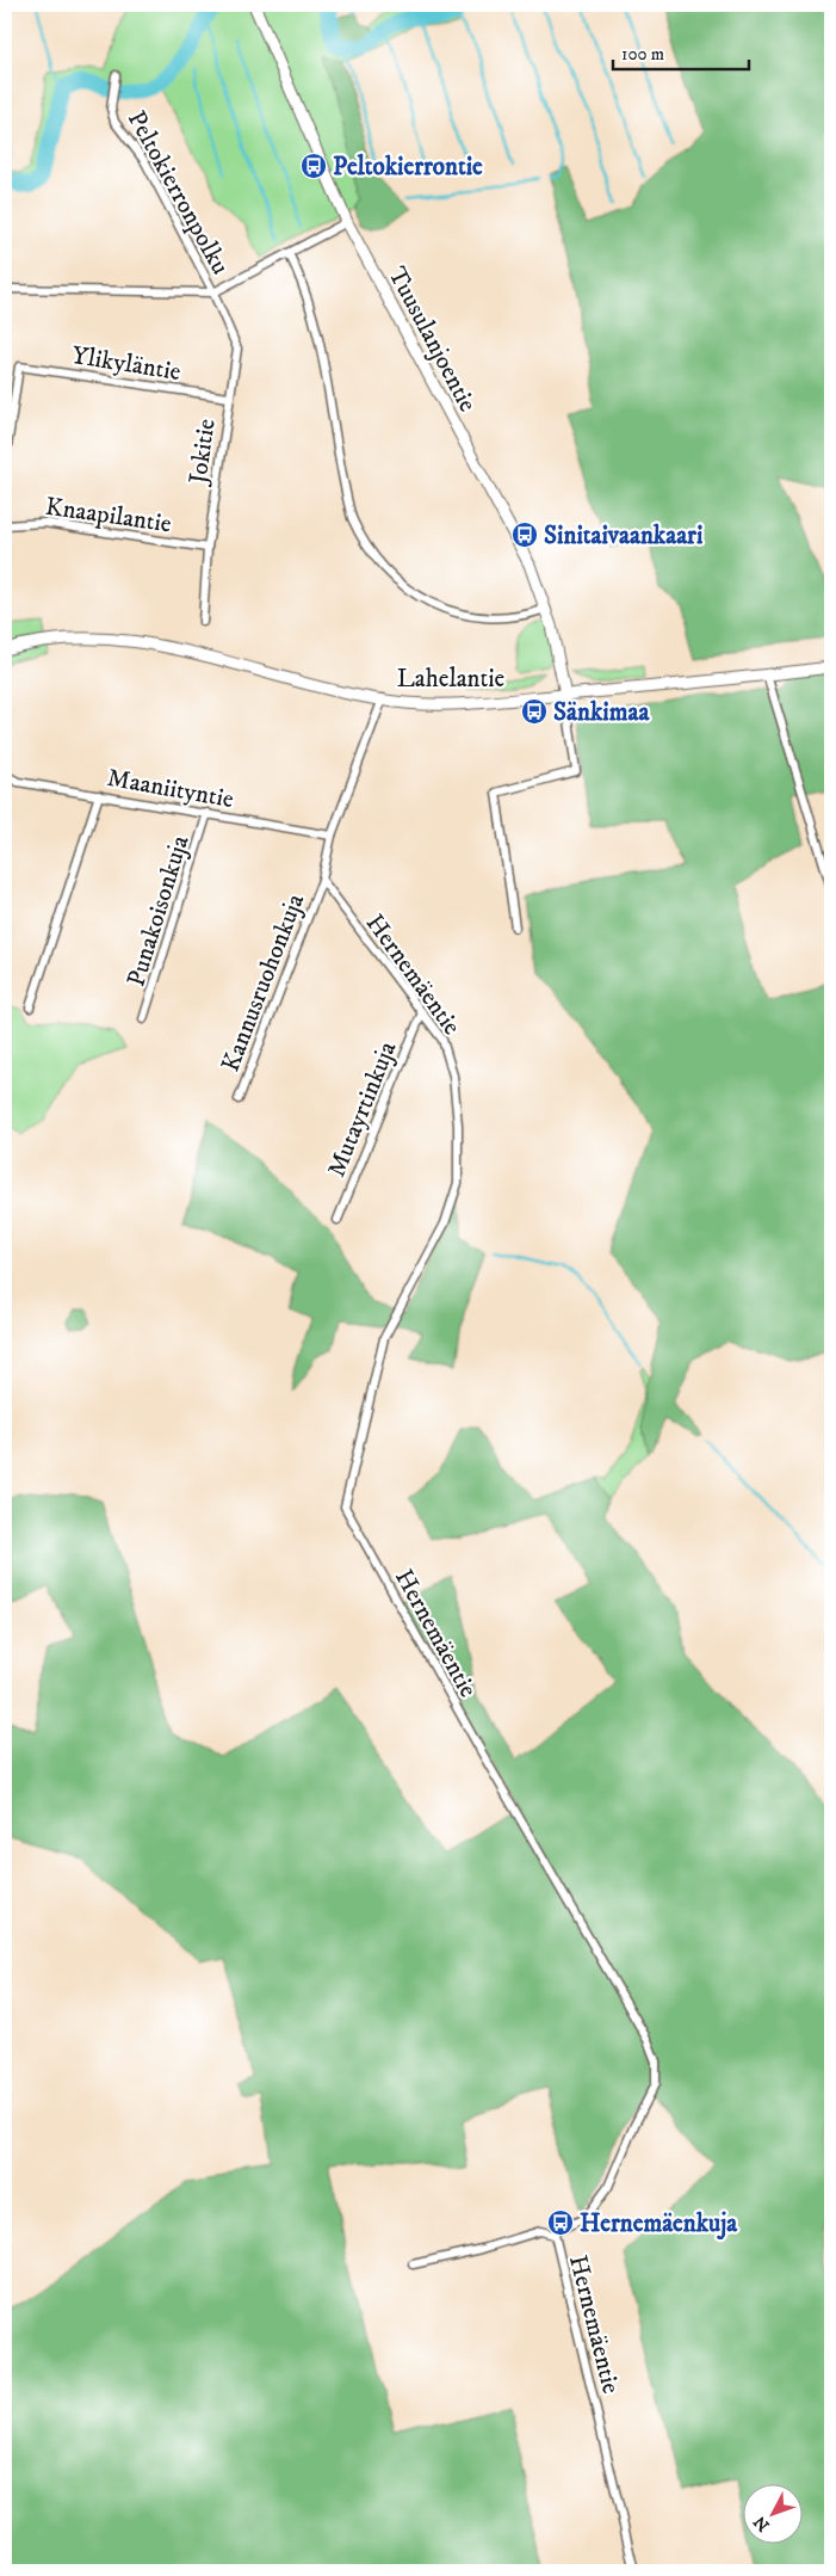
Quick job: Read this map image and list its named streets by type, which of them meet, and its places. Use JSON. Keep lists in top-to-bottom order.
{
  "streets": {
    "main road": ["Tuusulanjoentie", "Lahelantie"],
    "street": [
      "Peltokierronpolku",
      "Ylikyläntie",
      "Jokitie",
      "Knaapilantie",
      "Maaniityntie",
      "Punakoisonkuja",
      "Hernemäentie",
      "Kannusruohonkuja",
      "Mutayrtinkuja"
    ]
  },
  "crossings": [
    ["Peltokierronpolku", "Jokitie"],
    ["Tuusulanjoentie", "Lahelantie"],
    ["Ylikyläntie", "Jokitie"],
    ["Jokitie", "Knaapilantie"],
    ["Maaniityntie", "Punakoisonkuja"],
    ["Hernemäentie", "Kannusruohonkuja"],
    ["Hernemäentie", "Mutayrtinkuja"]
  ],
  "places": {
    "bus stop": [
      "Peltokierrontie",
      "Sinitaivaankaari",
      "Sänkimaa",
      "Hernemäenkuja"
    ]
  },
  "scale_bar": "100 m",
  "north": "bottom left"
}
